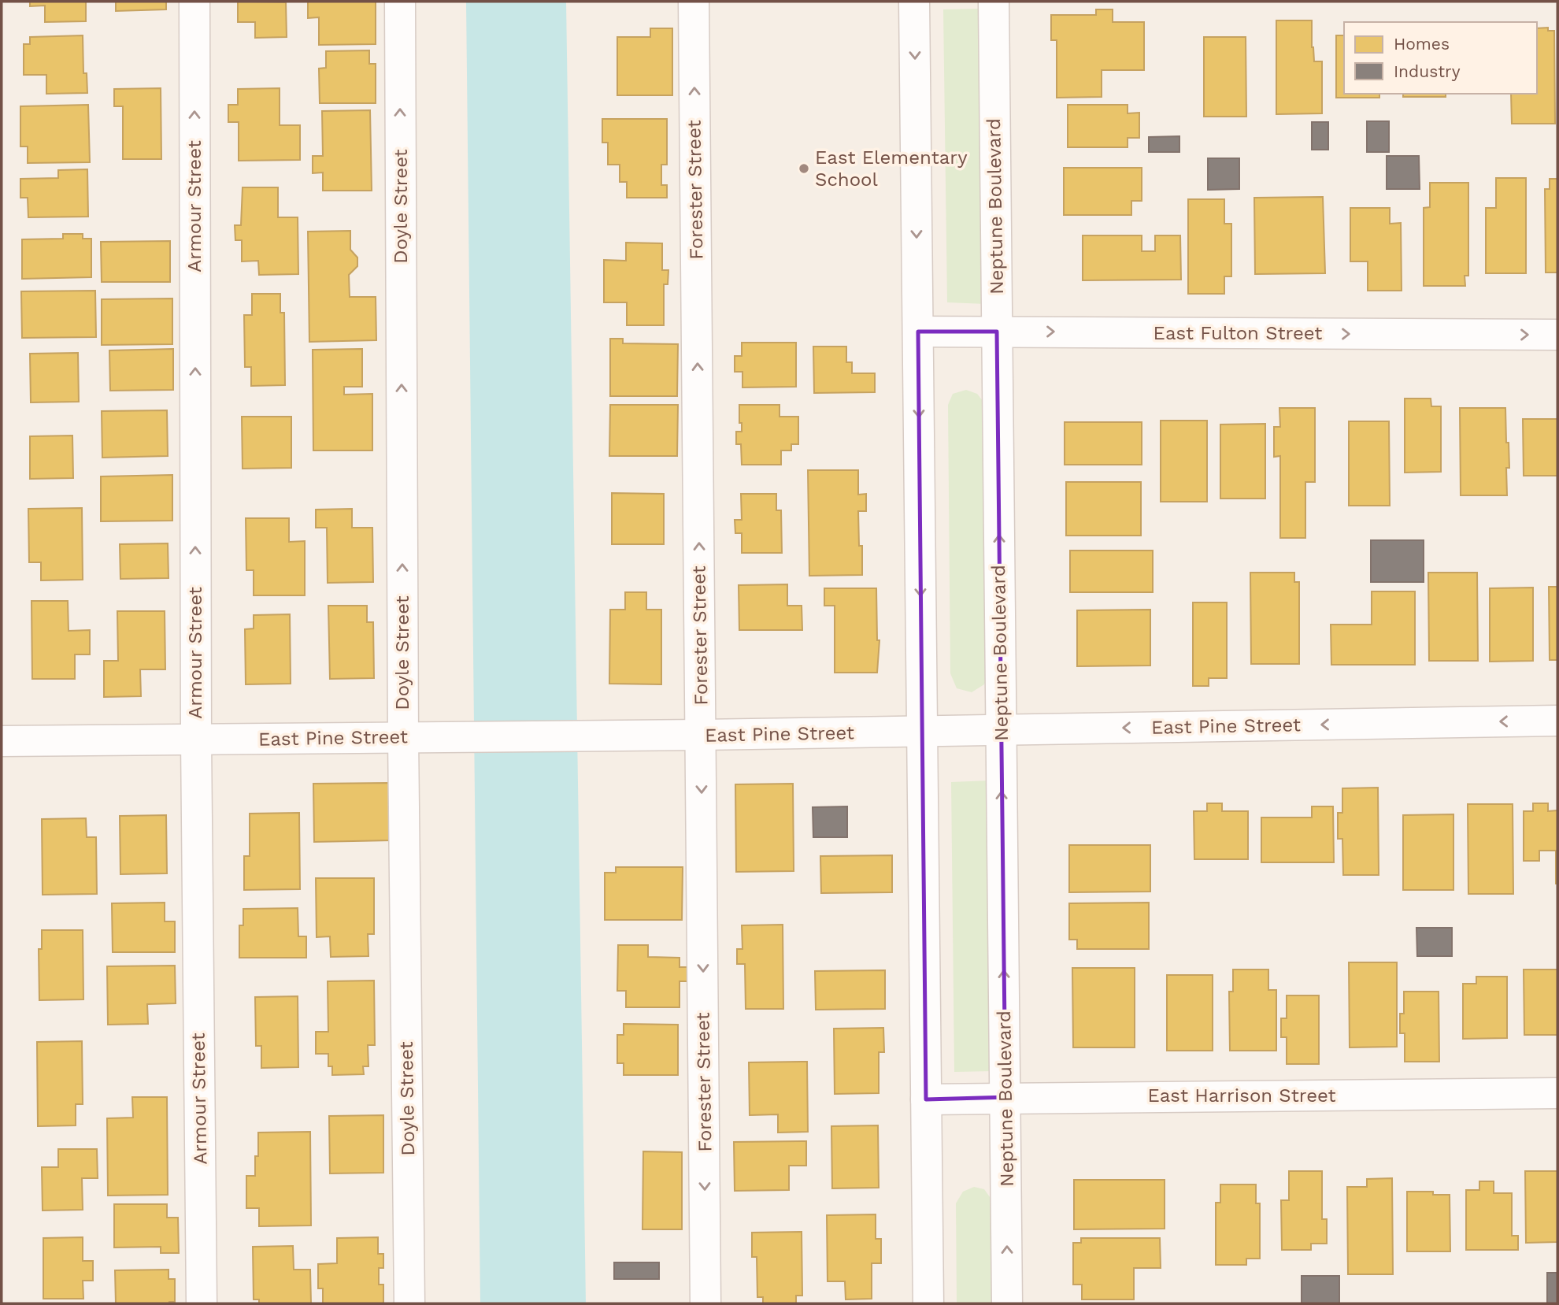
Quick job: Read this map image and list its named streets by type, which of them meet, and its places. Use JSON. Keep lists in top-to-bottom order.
{
  "streets": {
    "street": [
      "Forester Street",
      "Armour Street",
      "Doyle Street",
      "Neptune Boulevard",
      "East Fulton Street",
      "East Pine Street",
      "East Harrison Street"
    ]
  },
  "crossings": [
    ["Forester Street", "East Pine Street"],
    ["Armour Street", "East Pine Street"],
    ["Doyle Street", "East Pine Street"],
    ["Neptune Boulevard", "East Fulton Street"],
    ["Neptune Boulevard", "East Pine Street"],
    ["Neptune Boulevard", "East Harrison Street"]
  ],
  "one_way": [
    "Armour Street",
    "Doyle Street",
    "East Fulton Street",
    "East Pine Street"
  ],
  "places": ["East Elementary School"],
  "legend": ["Homes", "Industry"]
}
